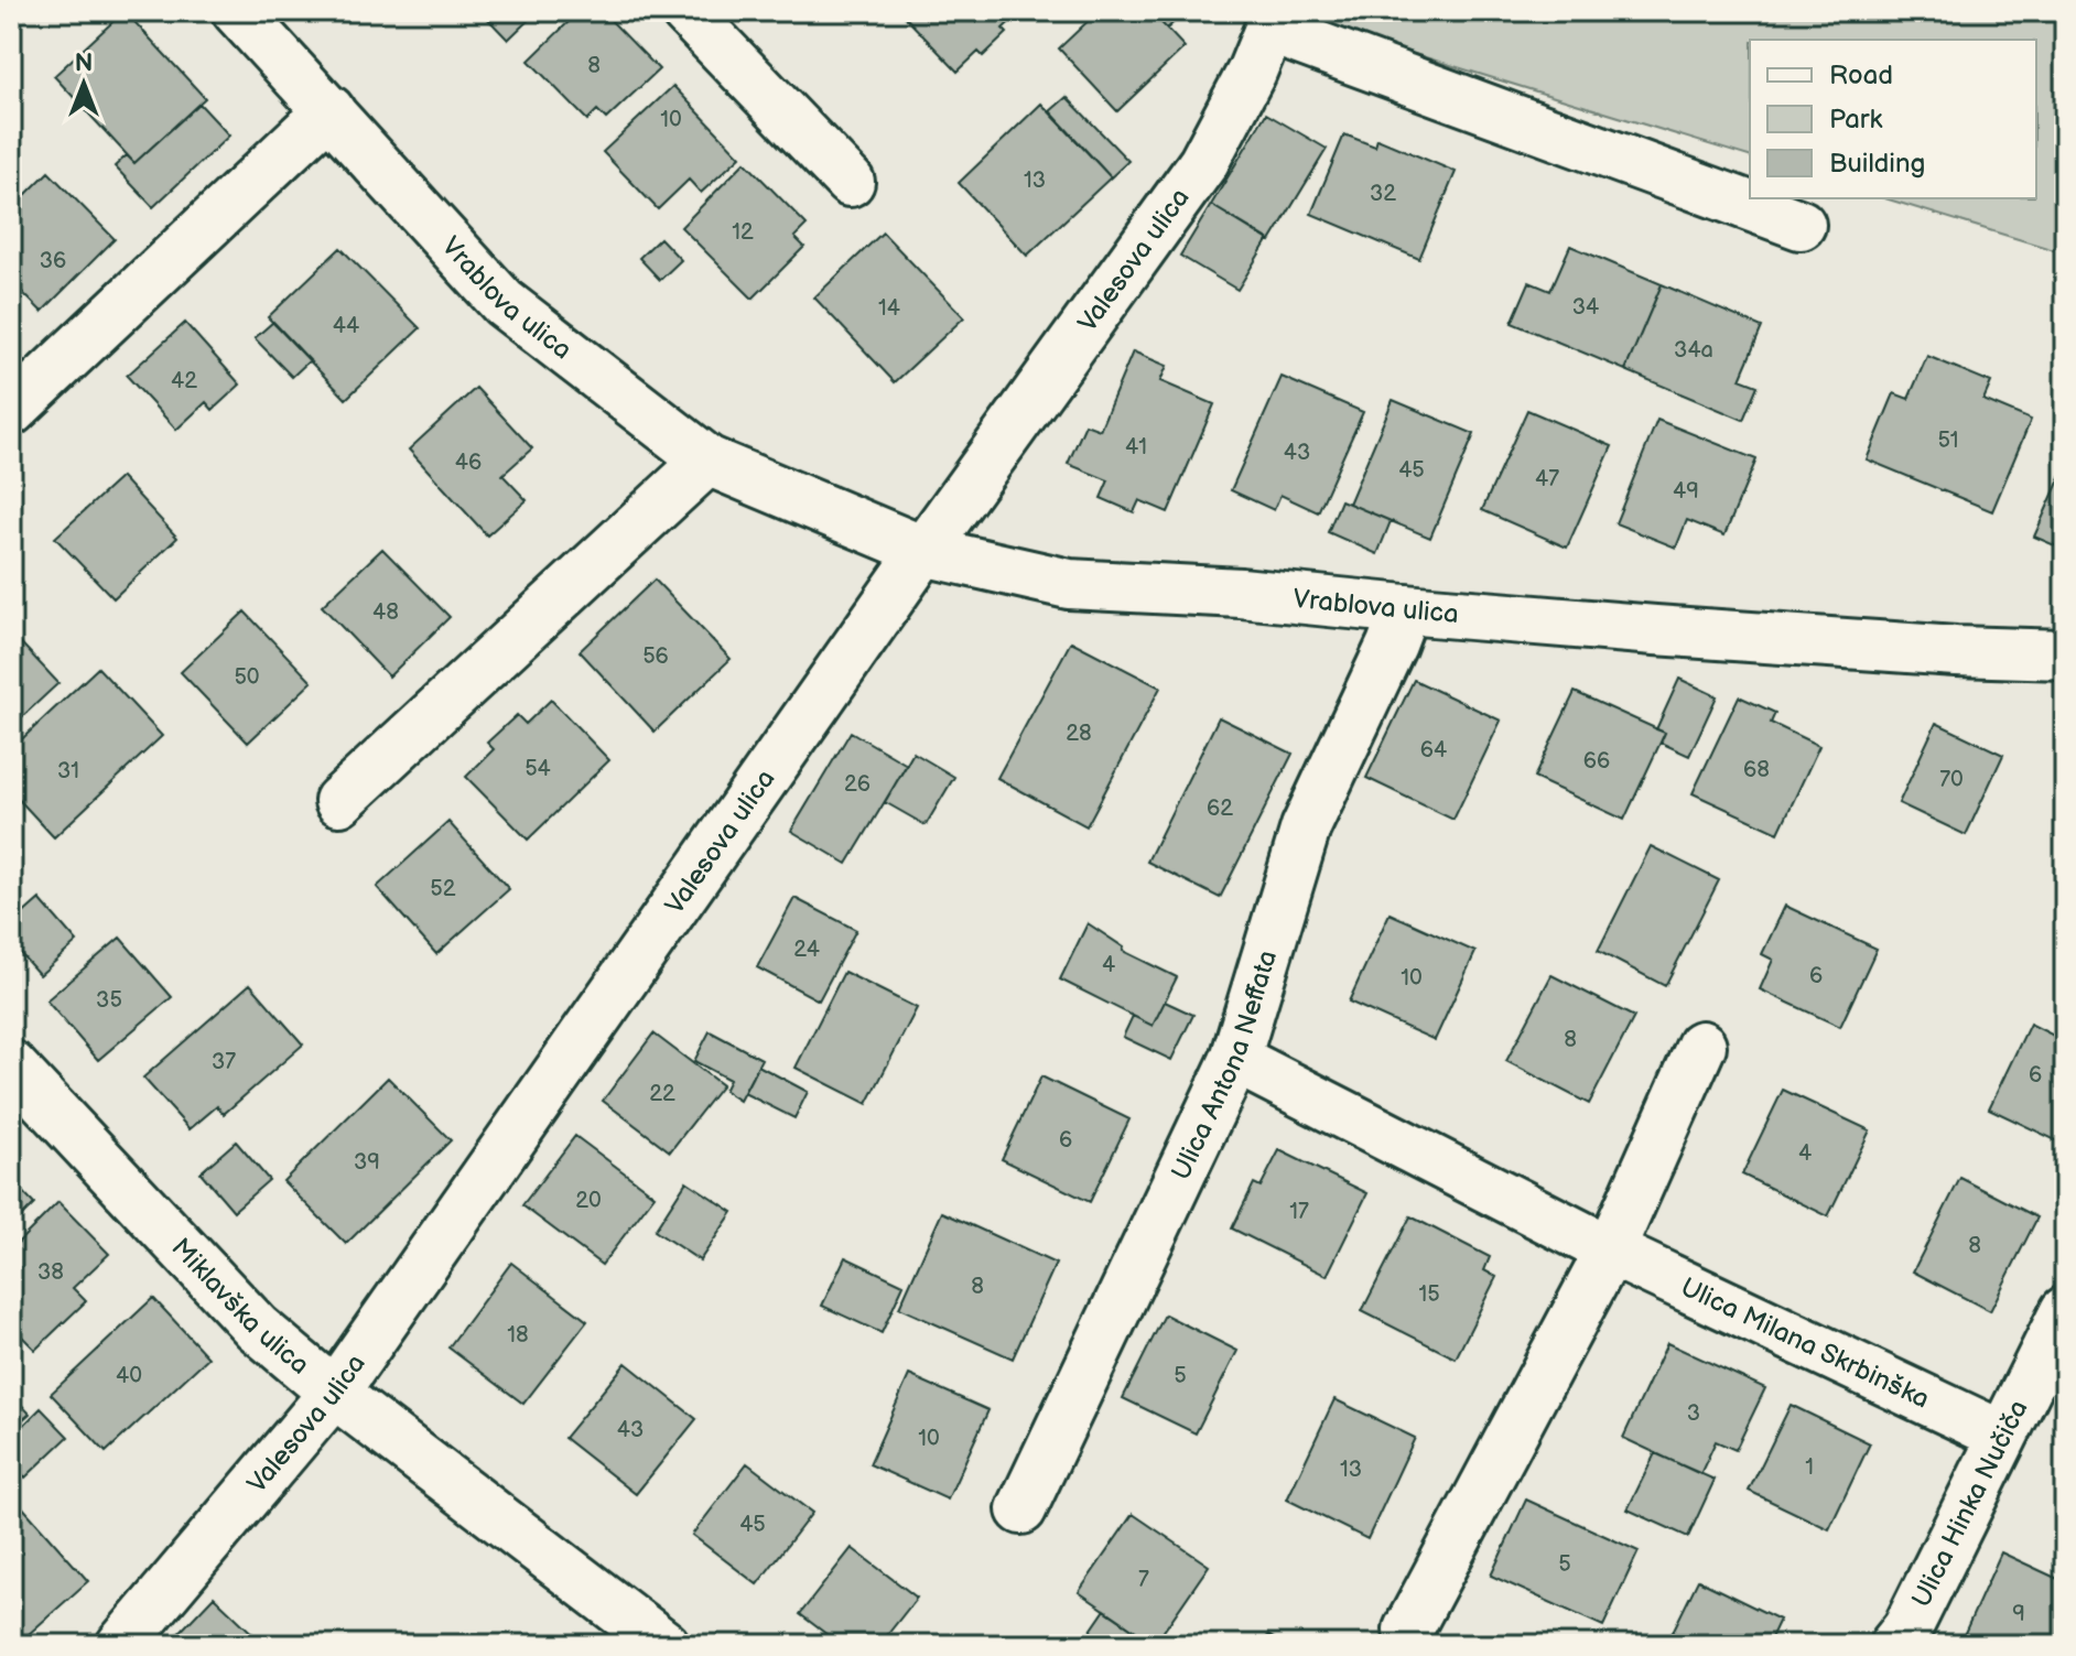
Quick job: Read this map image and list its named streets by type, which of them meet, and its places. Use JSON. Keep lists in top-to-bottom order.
{
  "streets": {
    "street": [
      "Valesova ulica",
      "Vrablova ulica",
      "Ulica Antona Neffata",
      "Miklavška ulica",
      "Ulica Milana Skrbinška",
      "Ulica Hinka Nučiča"
    ]
  },
  "crossings": [
    ["Valesova ulica", "Vrablova ulica"],
    ["Valesova ulica", "Miklavška ulica"],
    ["Vrablova ulica", "Ulica Antona Neffata"],
    ["Ulica Antona Neffata", "Ulica Milana Skrbinška"],
    ["Ulica Milana Skrbinška", "Ulica Hinka Nučiča"]
  ],
  "house_numbers": [
    "8",
    "10",
    "13",
    "32",
    "12",
    "36",
    "34",
    "14",
    "44",
    "34a",
    "42",
    "51",
    "41",
    "43",
    "46",
    "45",
    "47",
    "49",
    "48",
    "56",
    "50",
    "28",
    "64",
    "66",
    "54",
    "68",
    "31",
    "70",
    "26",
    "62",
    "52",
    "24",
    "4",
    "6",
    "10",
    "35",
    "8",
    "37",
    "6",
    "22",
    "6",
    "4",
    "39",
    "20",
    "17",
    "8",
    "38",
    "8",
    "15",
    "18",
    "40",
    "5",
    "3",
    "43",
    "10",
    "1",
    "13",
    "45",
    "5",
    "7",
    "9"
  ],
  "legend": ["Road", "Park", "Building"],
  "north": "top"
}
